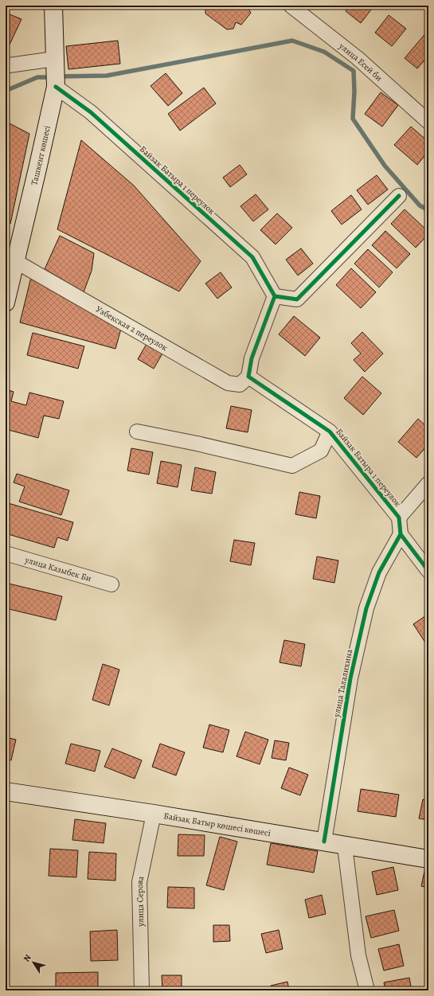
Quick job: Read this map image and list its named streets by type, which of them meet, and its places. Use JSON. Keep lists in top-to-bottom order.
{
  "streets": {
    "main road": ["Ташкент көшесі", "Байзақ Батыр қөшесі көшесі"],
    "street": [
      "улица Есей би",
      "Байзак Батыра 1 переулок",
      "Узбекская 2 переулок",
      "улица Казыбек Би",
      "улица Талалихина",
      "улица Серова"
    ]
  },
  "crossings": [
    ["Ташкент көшесі", "Байзак Батыра 1 переулок"],
    ["Ташкент көшесі", "Узбекская 2 переулок"],
    ["Байзак Батыра 1 переулок", "Узбекская 2 переулок"],
    ["Байзак Батыра 1 переулок", "улица Талалихина"],
    ["улица Талалихина", "Байзақ Батыр қөшесі көшесі"],
    ["Байзақ Батыр қөшесі көшесі", "улица Серова"]
  ],
  "north": "top left"
}
